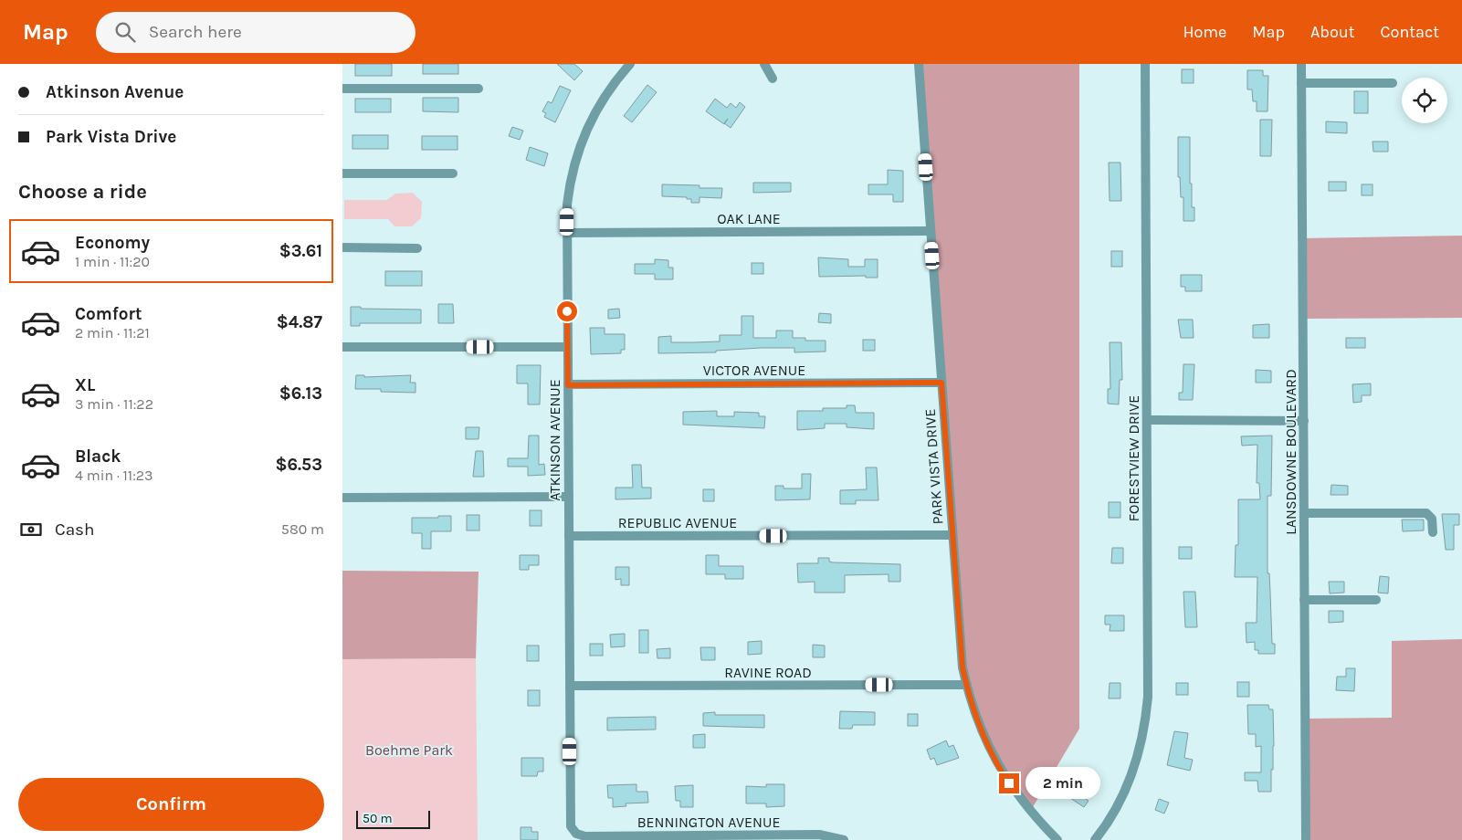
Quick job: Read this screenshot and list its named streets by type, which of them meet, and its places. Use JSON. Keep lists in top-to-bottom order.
{
  "streets": {
    "street": [
      "OAK LANE",
      "VICTOR AVENUE",
      "ATKINSON AVENUE",
      "LANSDOWNE BOULEVARD",
      "FORESTVIEW DRIVE",
      "PARK VISTA DRIVE",
      "REPUBLIC AVENUE",
      "RAVINE ROAD",
      "BENNINGTON AVENUE"
    ]
  },
  "crossings": [
    ["OAK LANE", "ATKINSON AVENUE"],
    ["OAK LANE", "PARK VISTA DRIVE"],
    ["VICTOR AVENUE", "ATKINSON AVENUE"],
    ["VICTOR AVENUE", "PARK VISTA DRIVE"],
    ["ATKINSON AVENUE", "REPUBLIC AVENUE"],
    ["ATKINSON AVENUE", "RAVINE ROAD"],
    ["ATKINSON AVENUE", "BENNINGTON AVENUE"],
    ["PARK VISTA DRIVE", "REPUBLIC AVENUE"],
    ["PARK VISTA DRIVE", "RAVINE ROAD"]
  ],
  "parks": ["Boehme Park"],
  "scale_bar": "50 m",
  "page": {
    "header": "Map",
    "search": "Search here",
    "nav": [
      "Home",
      "Map",
      "About",
      "Contact"
    ],
    "banner": ["Atkinson Avenue", "Park Vista Drive"],
    "heading": "Choose a ride",
    "list": [
      {
        "name": "Economy",
        "note": "1 min · 11:20",
        "value": "$3.61"
      },
      {
        "name": "Comfort",
        "note": "2 min · 11:21",
        "value": "$4.87"
      },
      {
        "name": "XL",
        "note": "3 min · 11:22",
        "value": "$6.13"
      },
      {
        "name": "Black",
        "note": "4 min · 11:23",
        "value": "$6.53"
      }
    ],
    "pay": ["Cash", "580 m"],
    "bubble": "2 min",
    "buttons": "Confirm",
    "scale": "50 m"
  }
}
